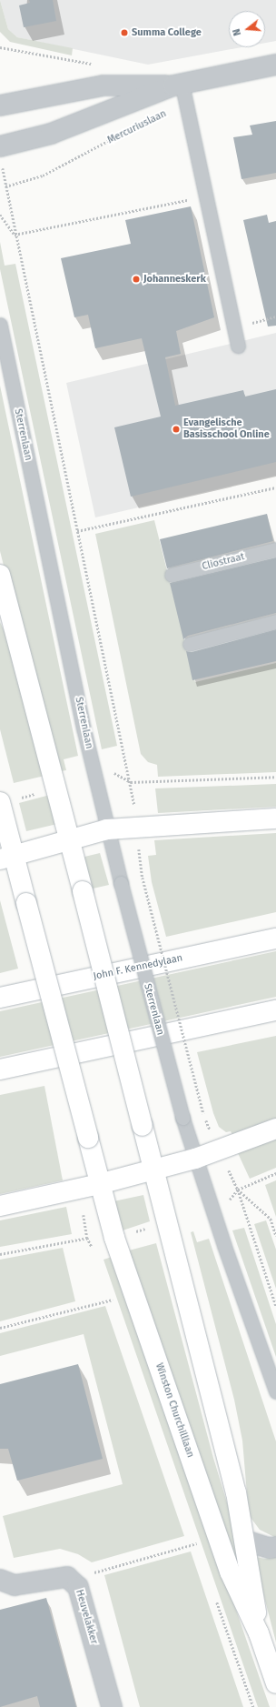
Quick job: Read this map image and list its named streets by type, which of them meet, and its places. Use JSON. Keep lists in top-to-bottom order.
{
  "streets": {
    "main road": ["John F. Kennedylaan", "Winston Churchilllaan"],
    "street": ["Heuvelakker"],
    "lane": ["Sterrenlaan", "Cliostraat"],
    "path": ["Mercuriuslaan"]
  },
  "places": ["Summa College", "Johanneskerk", "Evangelische Basisschool Online"],
  "north": "left"
}
